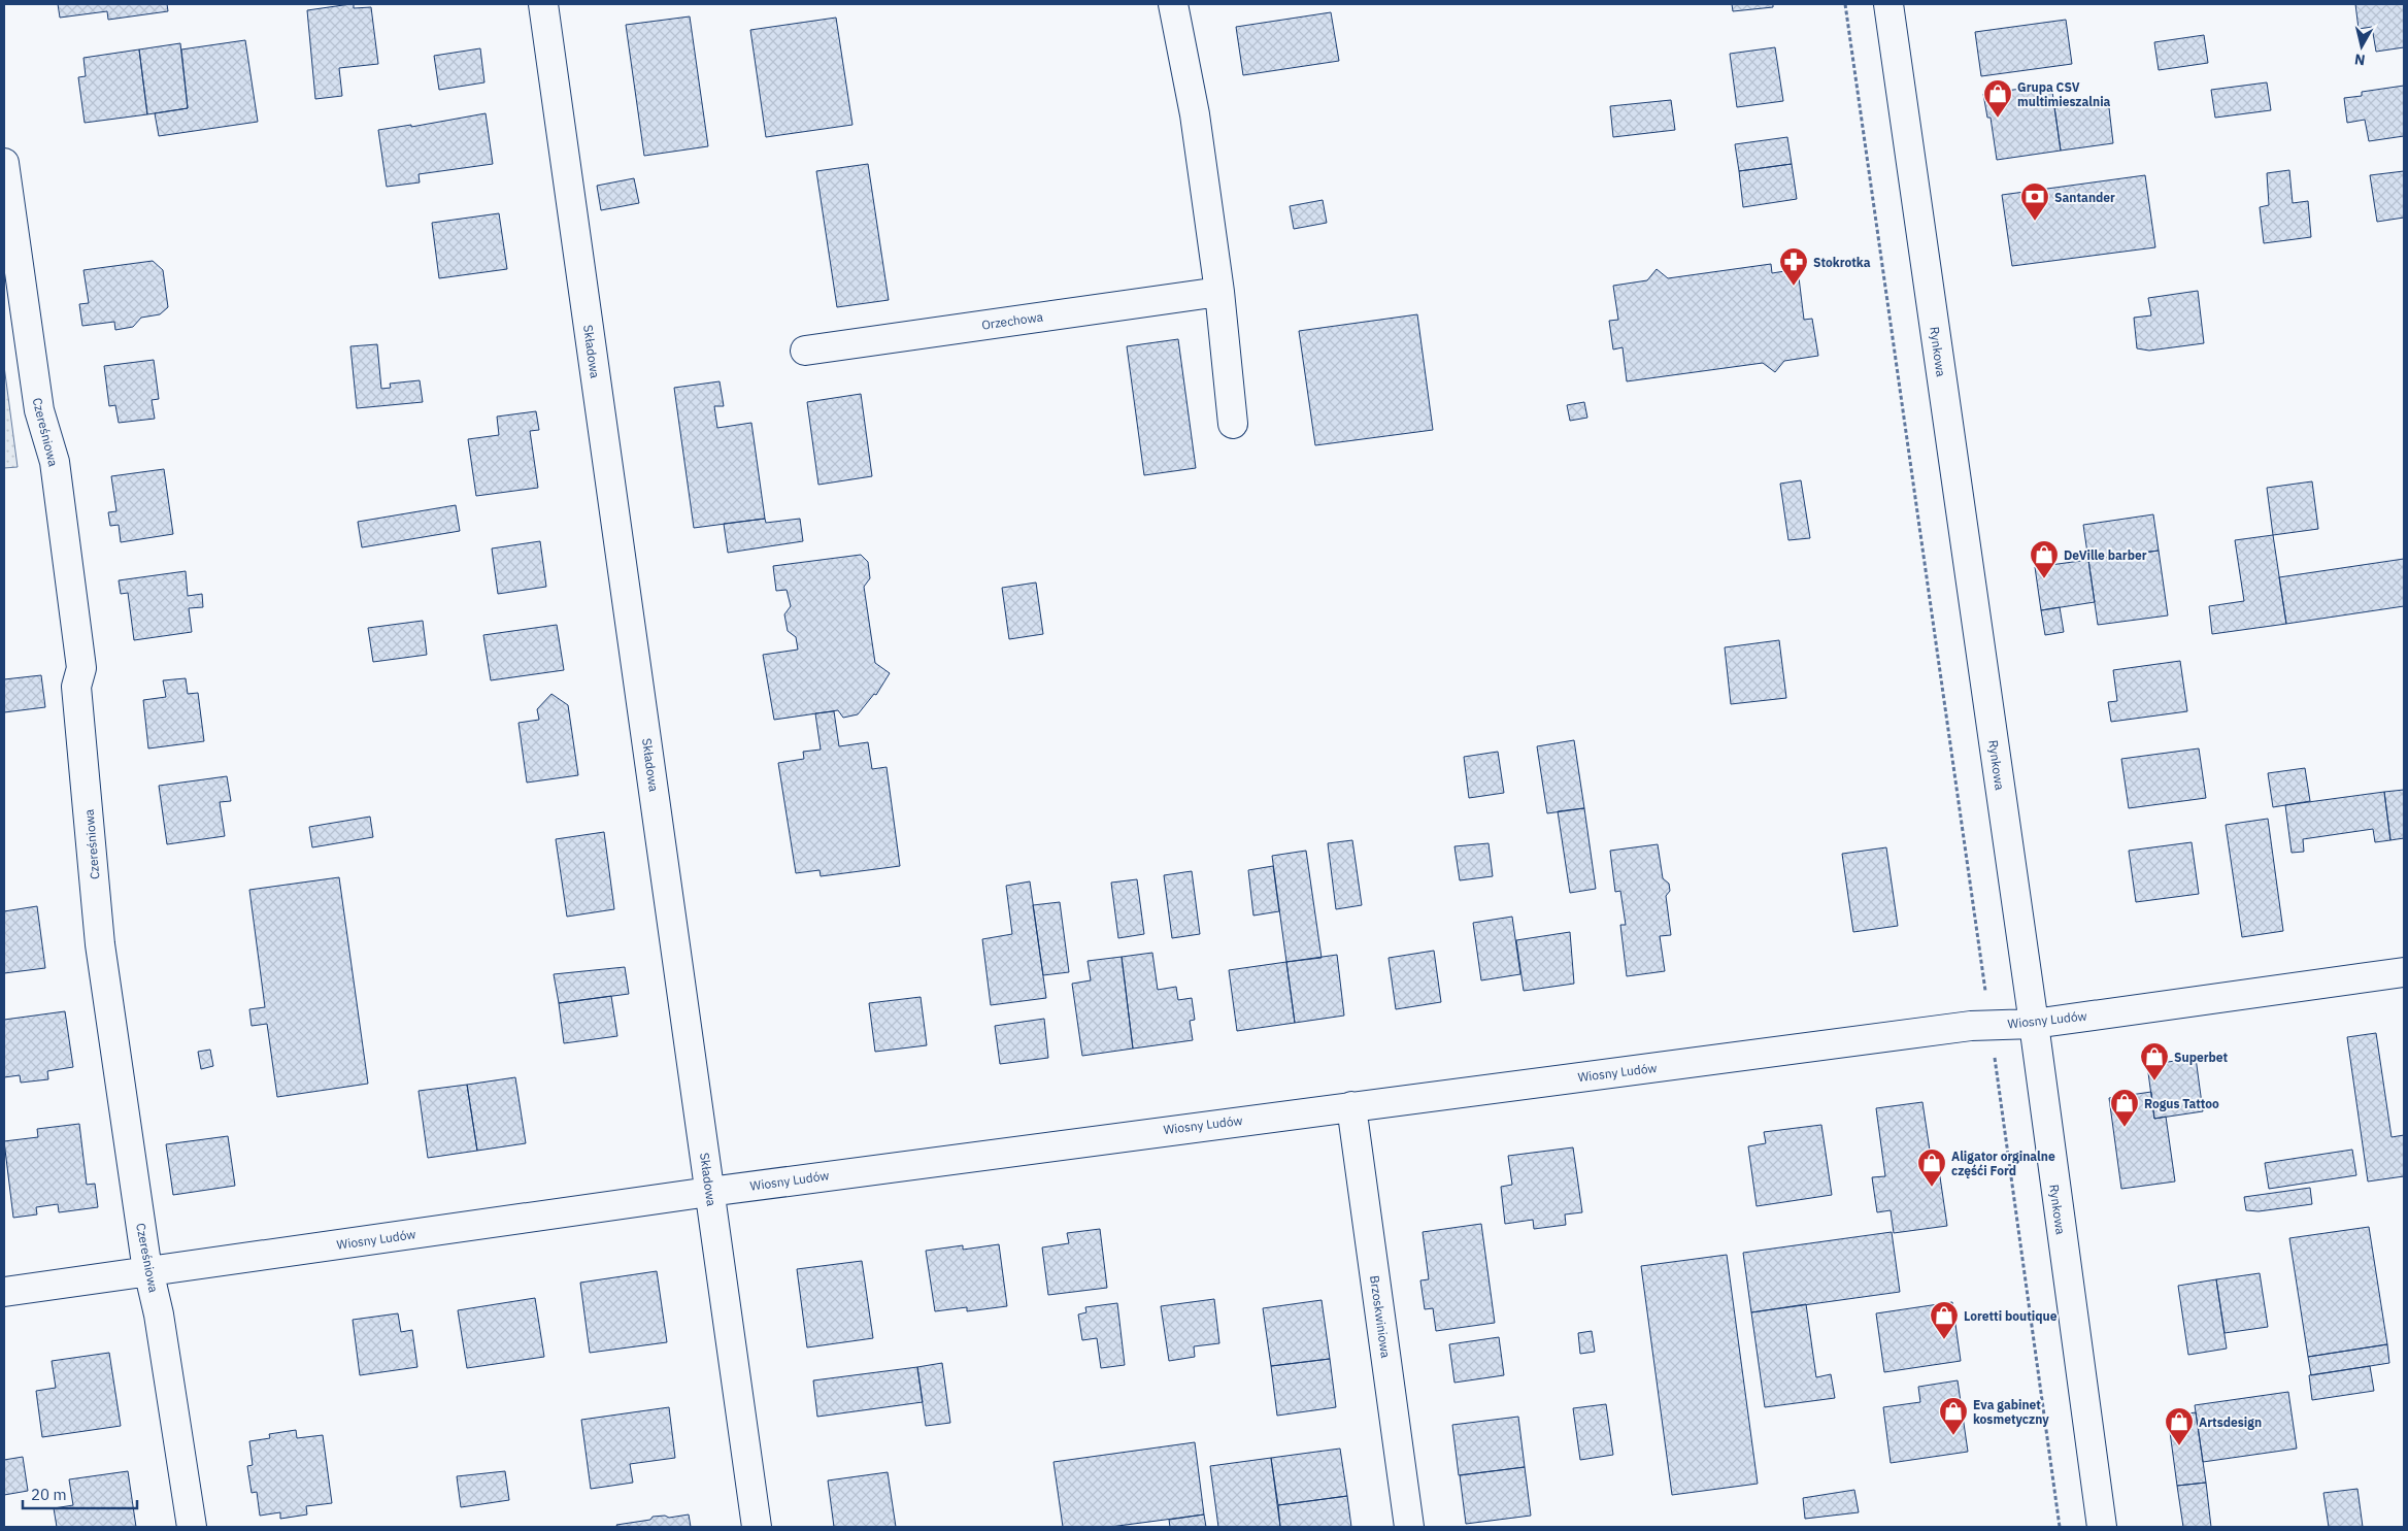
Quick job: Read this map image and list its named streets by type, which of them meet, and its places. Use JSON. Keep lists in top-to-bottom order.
{
  "streets": {
    "street": [
      "Orzechowa",
      "Składowa",
      "Rynkowa",
      "Czereśniowa",
      "Wiosny Ludów",
      "Brzoskwiniowa"
    ]
  },
  "crossings": [
    ["Składowa", "Wiosny Ludów"],
    ["Rynkowa", "Wiosny Ludów"],
    ["Czereśniowa", "Wiosny Ludów"],
    ["Wiosny Ludów", "Brzoskwiniowa"]
  ],
  "places": {
    "shop": [
      "Grupa CSV multimieszalnia",
      "DeVille barber",
      "Superbet",
      "Rogus Tattoo",
      "Aligator orginalne częśći Ford",
      "Loretti boutique",
      "Eva gabinet kosmetyczny",
      "Artsdesign"
    ],
    "bank": ["Santander"],
    "pharmacy": ["Stokrotka"]
  },
  "scale_bar": "20 m",
  "north": "bottom"
}
